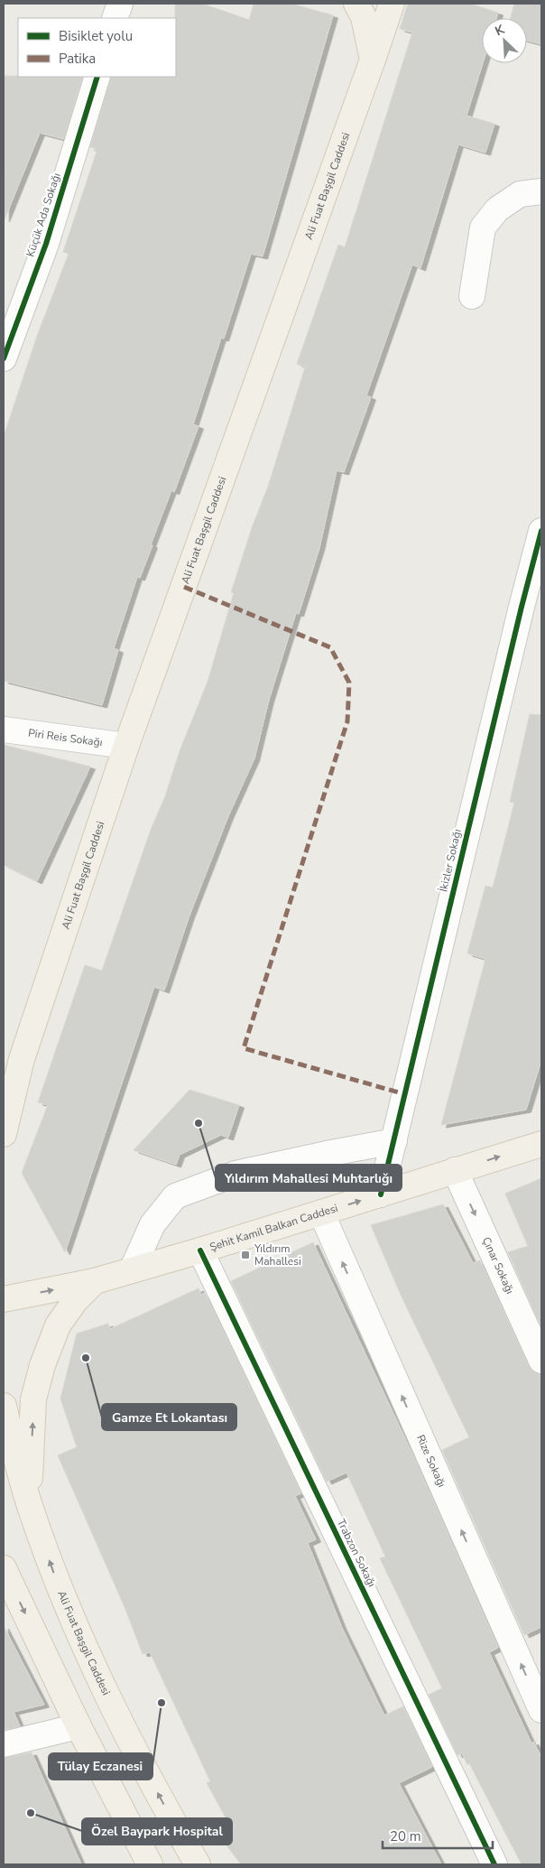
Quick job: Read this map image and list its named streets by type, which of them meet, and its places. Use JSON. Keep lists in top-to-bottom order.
{
  "streets": {
    "main road": ["Ali Fuat Başgil Caddesi", "Şehit Kamil Balkan Caddesi"],
    "street": [
      "Küçük Ada Sokağı",
      "Piri Reis Sokağı",
      "İkizler Sokağı",
      "Çınar Sokağı",
      "Rize Sokağı",
      "Trabzon Sokağı"
    ]
  },
  "crossings": [
    ["Ali Fuat Başgil Caddesi", "Piri Reis Sokağı"],
    ["İkizler Sokağı", "Şehit Kamil Balkan Caddesi"],
    ["Şehit Kamil Balkan Caddesi", "Çınar Sokağı"],
    ["Şehit Kamil Balkan Caddesi", "Rize Sokağı"],
    ["Şehit Kamil Balkan Caddesi", "Trabzon Sokağı"]
  ],
  "one_way": ["Şehit Kamil Balkan Caddesi", "Çınar Sokağı", "Rize Sokağı"],
  "places": {
    "other": [
      "Yıldırım Mahallesi Muhtarlığı",
      "Gamze Et Lokantası",
      "Tülay Eczanesi",
      "Özel Baypark Hospital"
    ],
    "transit": ["Yıldırım Mahallesi"]
  },
  "legend": ["Bisiklet yolu", "Patika"],
  "scale_bar": "20 m",
  "north": "top left"
}
